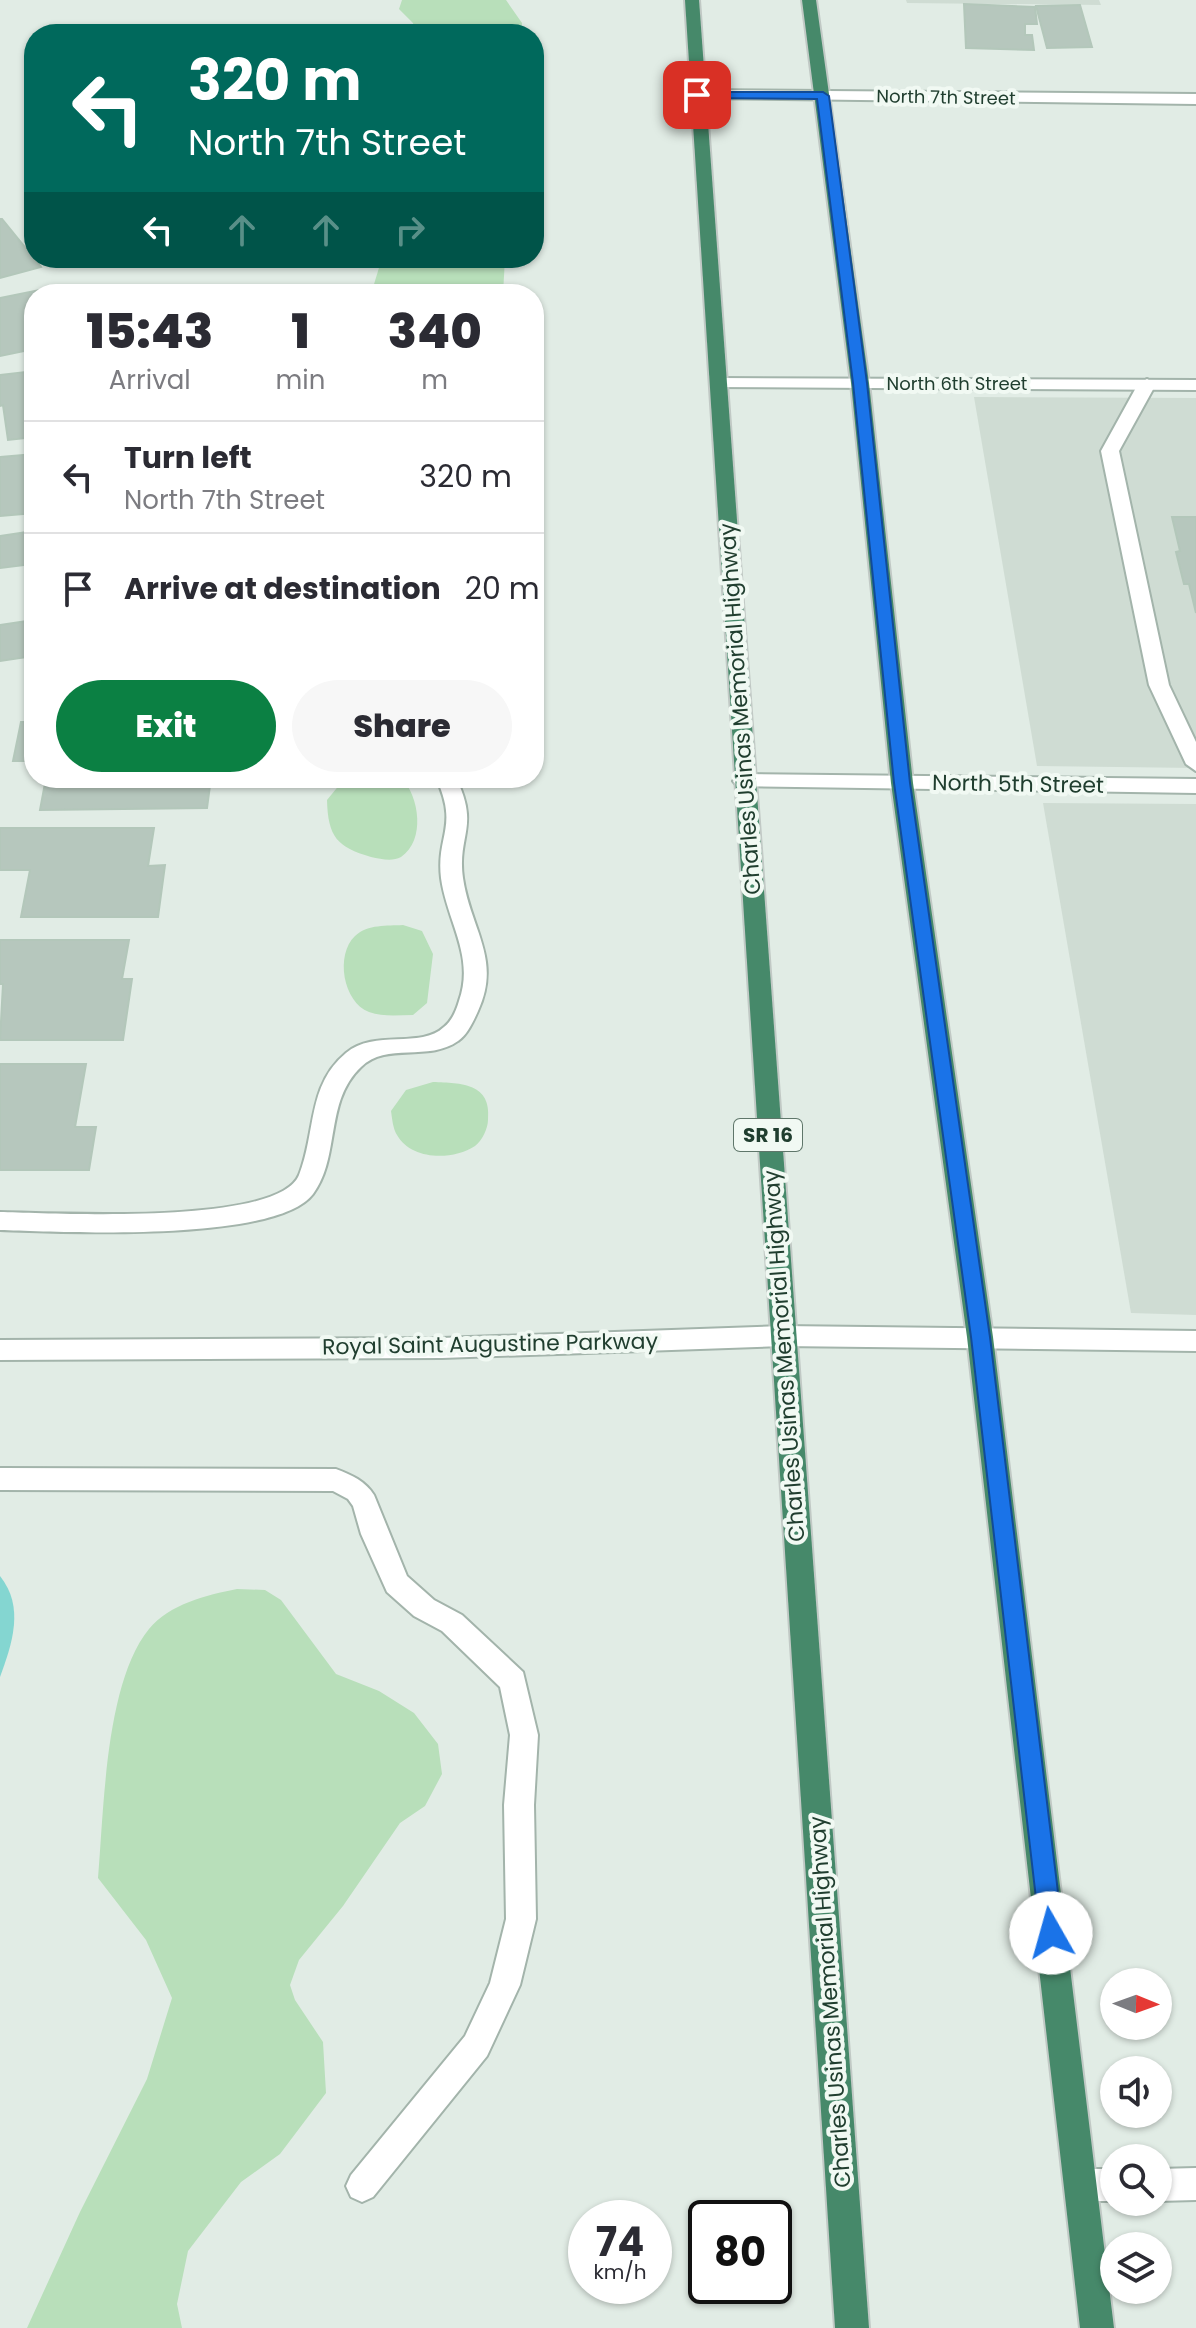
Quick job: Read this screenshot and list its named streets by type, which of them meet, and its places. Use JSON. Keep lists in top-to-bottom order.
{
  "streets": {
    "highway": ["Charles Usinas Memorial Highway", "SR 16"],
    "street": [
      "North 7th Street",
      "North 6th Street",
      "North 5th Street",
      "Royal Saint Augustine Parkway"
    ]
  },
  "crossings": [
    ["North 7th Street", "Charles Usinas Memorial Highway"],
    ["North 6th Street", "Charles Usinas Memorial Highway"],
    ["Charles Usinas Memorial Highway", "North 5th Street"],
    ["Charles Usinas Memorial Highway", "Royal Saint Augustine Parkway"]
  ],
  "north": "right",
  "page": {
    "turn": ["320 m", "North 7th Street"],
    "eta": [
      "15:43",
      "Arrival",
      "1",
      "min",
      "340",
      "m"
    ],
    "list": [
      {
        "name": "Turn left",
        "note": "North 7th Street",
        "value": "320 m"
      },
      {
        "name": "Arrive at destination",
        "value": "20 m"
      }
    ],
    "buttons": ["Exit", "Share"],
    "speed": "74 km/h",
    "limit": "80"
  }
}
